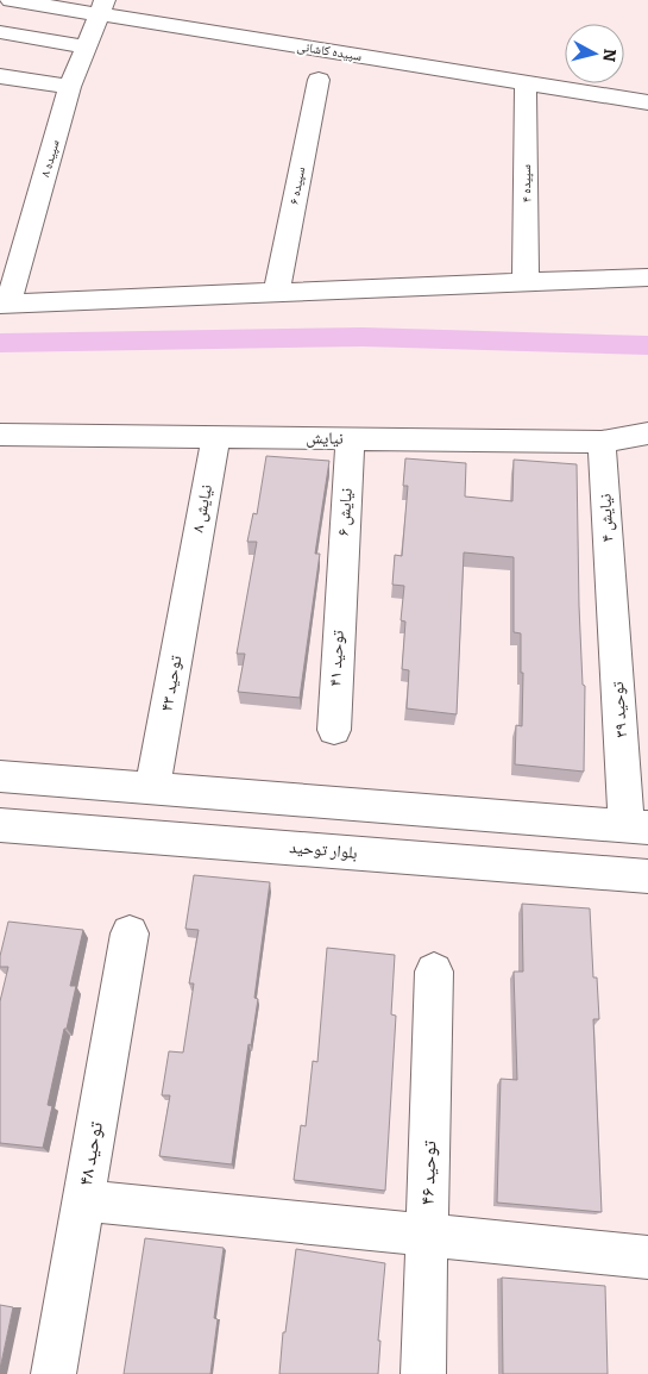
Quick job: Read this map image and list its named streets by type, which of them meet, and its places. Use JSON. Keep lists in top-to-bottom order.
{
  "streets": {
    "street": [
      "سپیده کاشانی",
      "سپیده ۸",
      "سپیده ۴",
      "سپیده ۶",
      "نیایش",
      "نیایش ۸",
      "نیایش ۶",
      "نیایش ۴",
      "توحید ۴۱",
      "توحید ۴۳",
      "توحید ۳۹",
      "بلوار توحید",
      "توحید ۴۸",
      "توحید ۴۶"
    ]
  },
  "crossings": [
    ["سپیده کاشانی", "سپیده ۸"],
    ["سپیده کاشانی", "سپیده ۴"],
    ["نیایش", "نیایش ۸"],
    ["نیایش", "نیایش ۶"],
    ["نیایش", "نیایش ۴"],
    ["نیایش ۸", "توحید ۴۳"],
    ["نیایش ۶", "توحید ۴۱"],
    ["نیایش ۴", "توحید ۳۹"]
  ],
  "north": "right"
}
